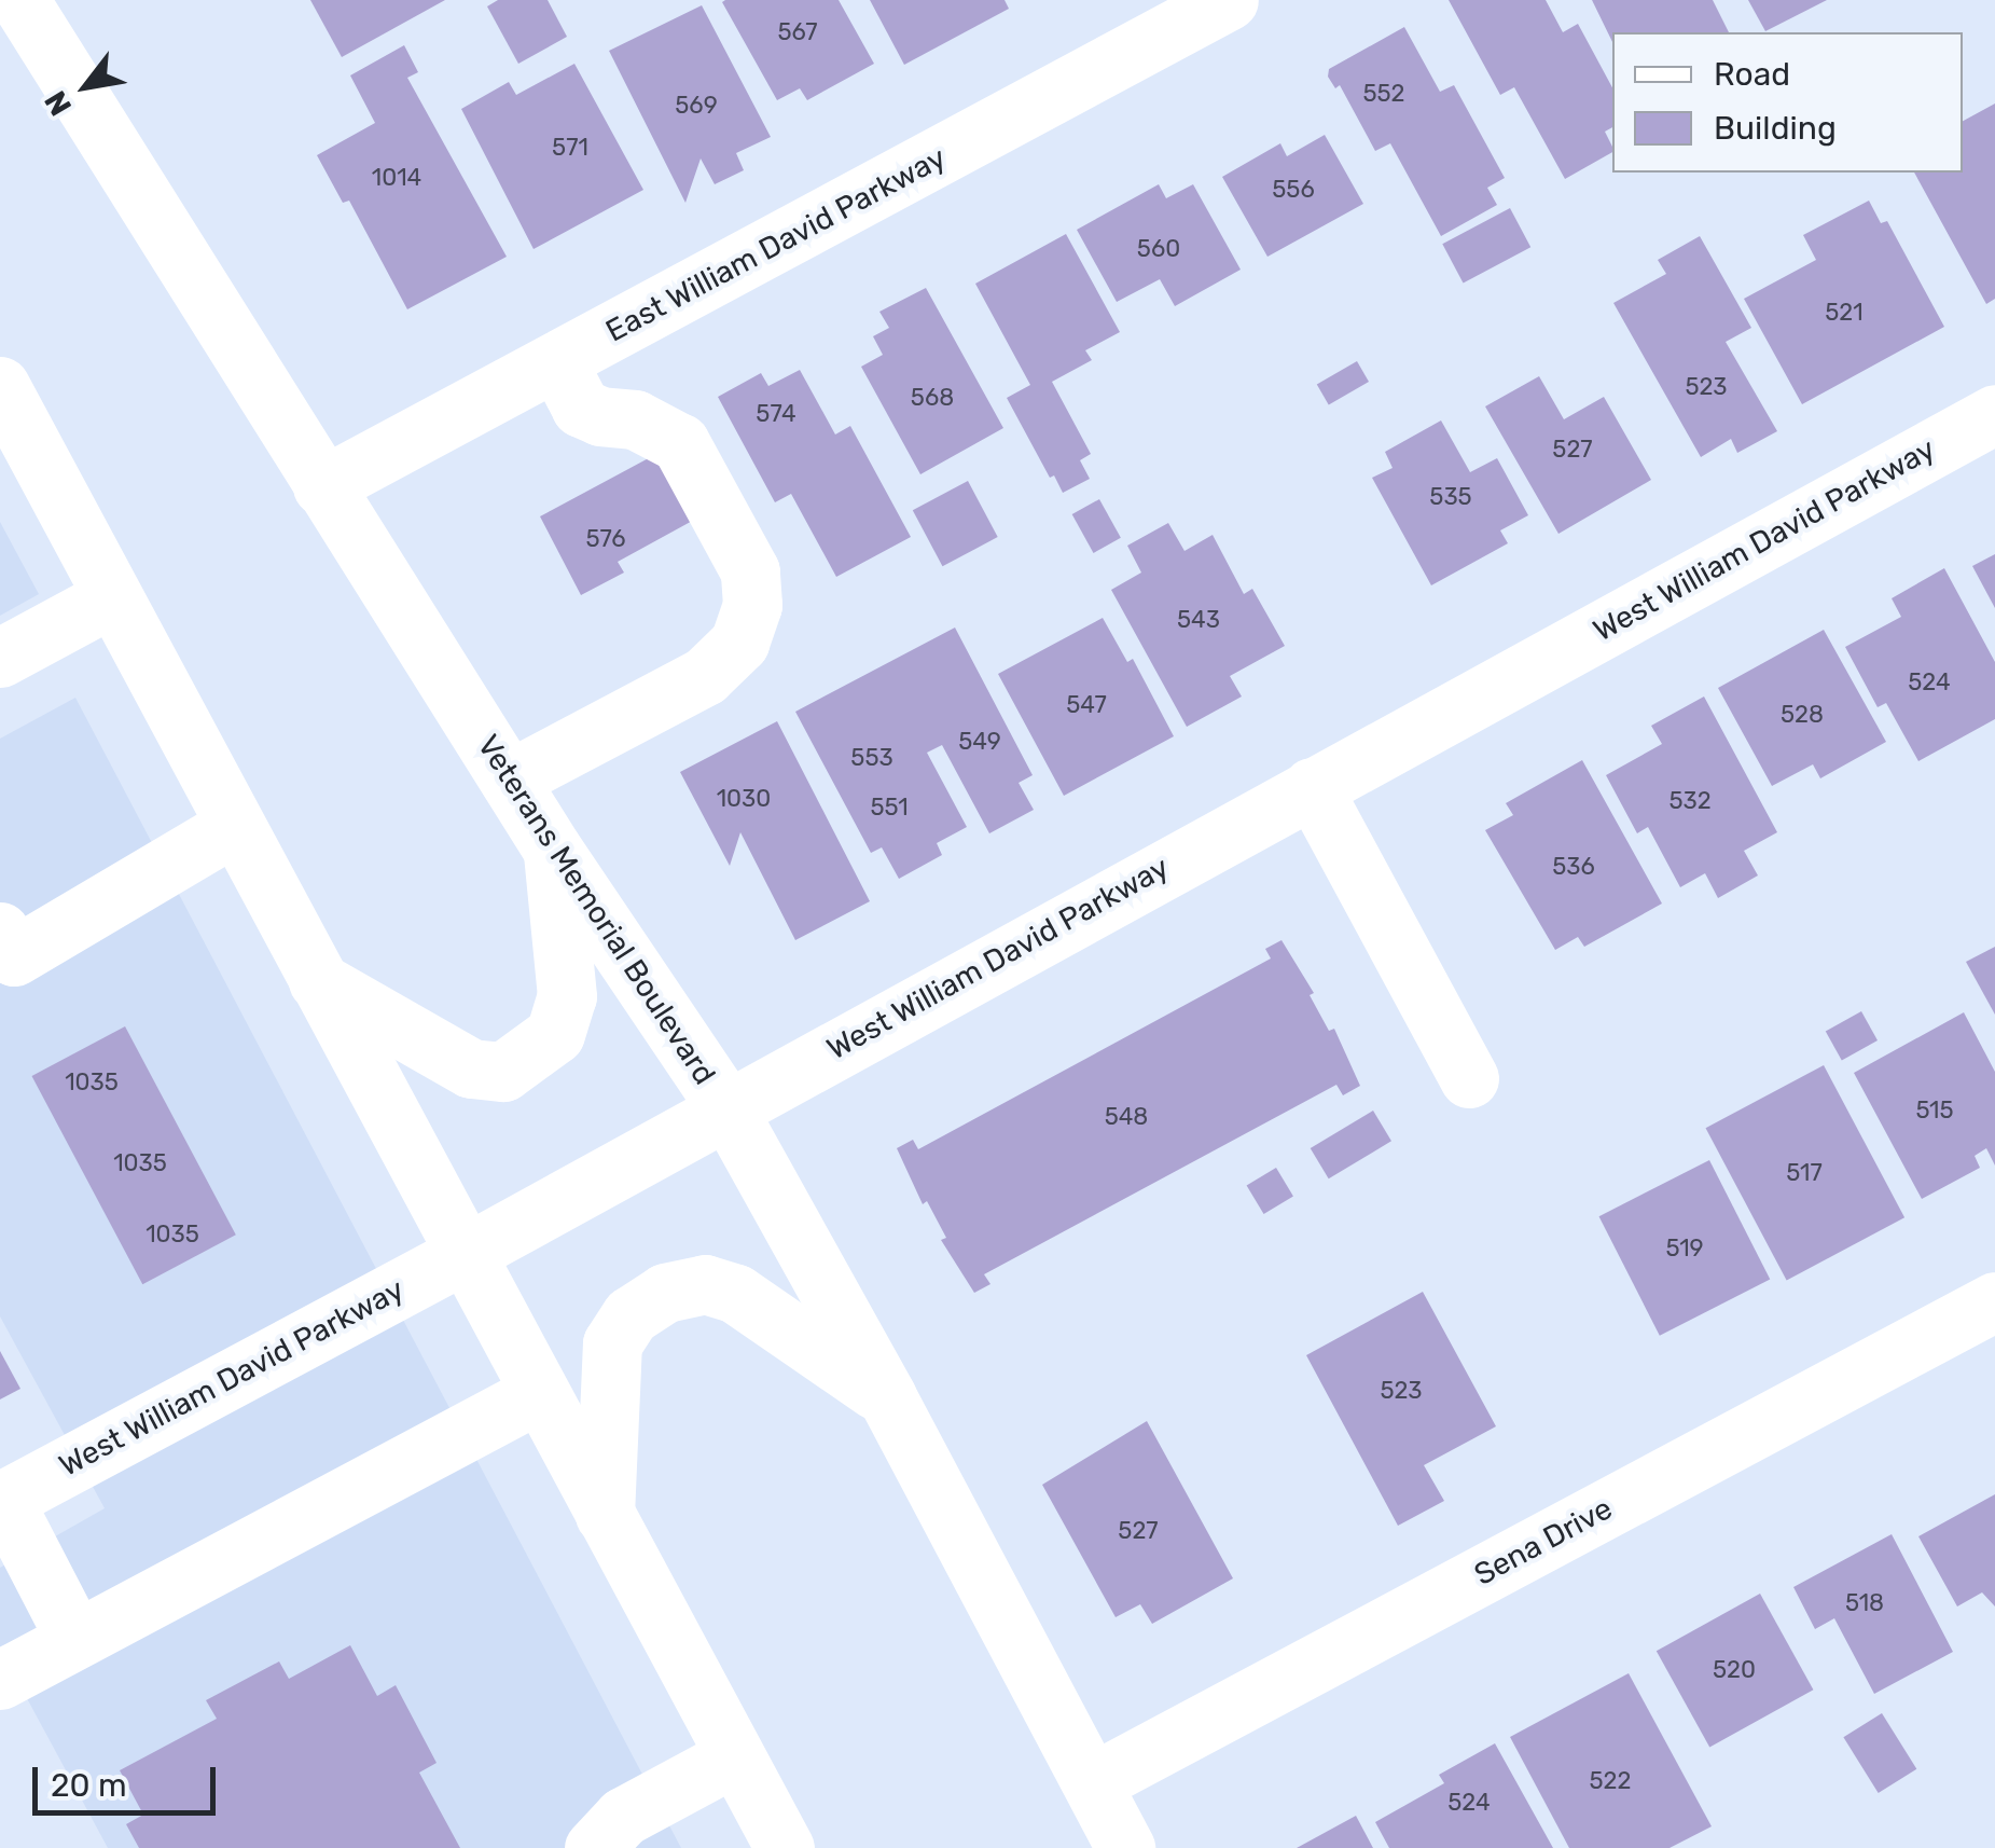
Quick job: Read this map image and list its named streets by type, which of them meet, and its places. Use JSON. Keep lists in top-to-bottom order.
{
  "streets": {
    "main road": [
      "East William David Parkway",
      "West William David Parkway",
      "Veterans Memorial Boulevard",
      "Sena Drive"
    ]
  },
  "crossings": [
    ["East William David Parkway", "Veterans Memorial Boulevard"],
    ["West William David Parkway", "Veterans Memorial Boulevard"],
    ["Veterans Memorial Boulevard", "Sena Drive"]
  ],
  "house_numbers": [
    "567",
    "552",
    "569",
    "571",
    "1014",
    "556",
    "560",
    "521",
    "523",
    "568",
    "574",
    "527",
    "535",
    "576",
    "543",
    "524",
    "547",
    "528",
    "549",
    "553",
    "1030",
    "532",
    "551",
    "536",
    "1035",
    "515",
    "548",
    "1035",
    "517",
    "1035",
    "519",
    "523",
    "527",
    "518",
    "520",
    "522",
    "524"
  ],
  "legend": ["Road", "Building"],
  "scale_bar": "20 m",
  "north": "bottom left"
}
